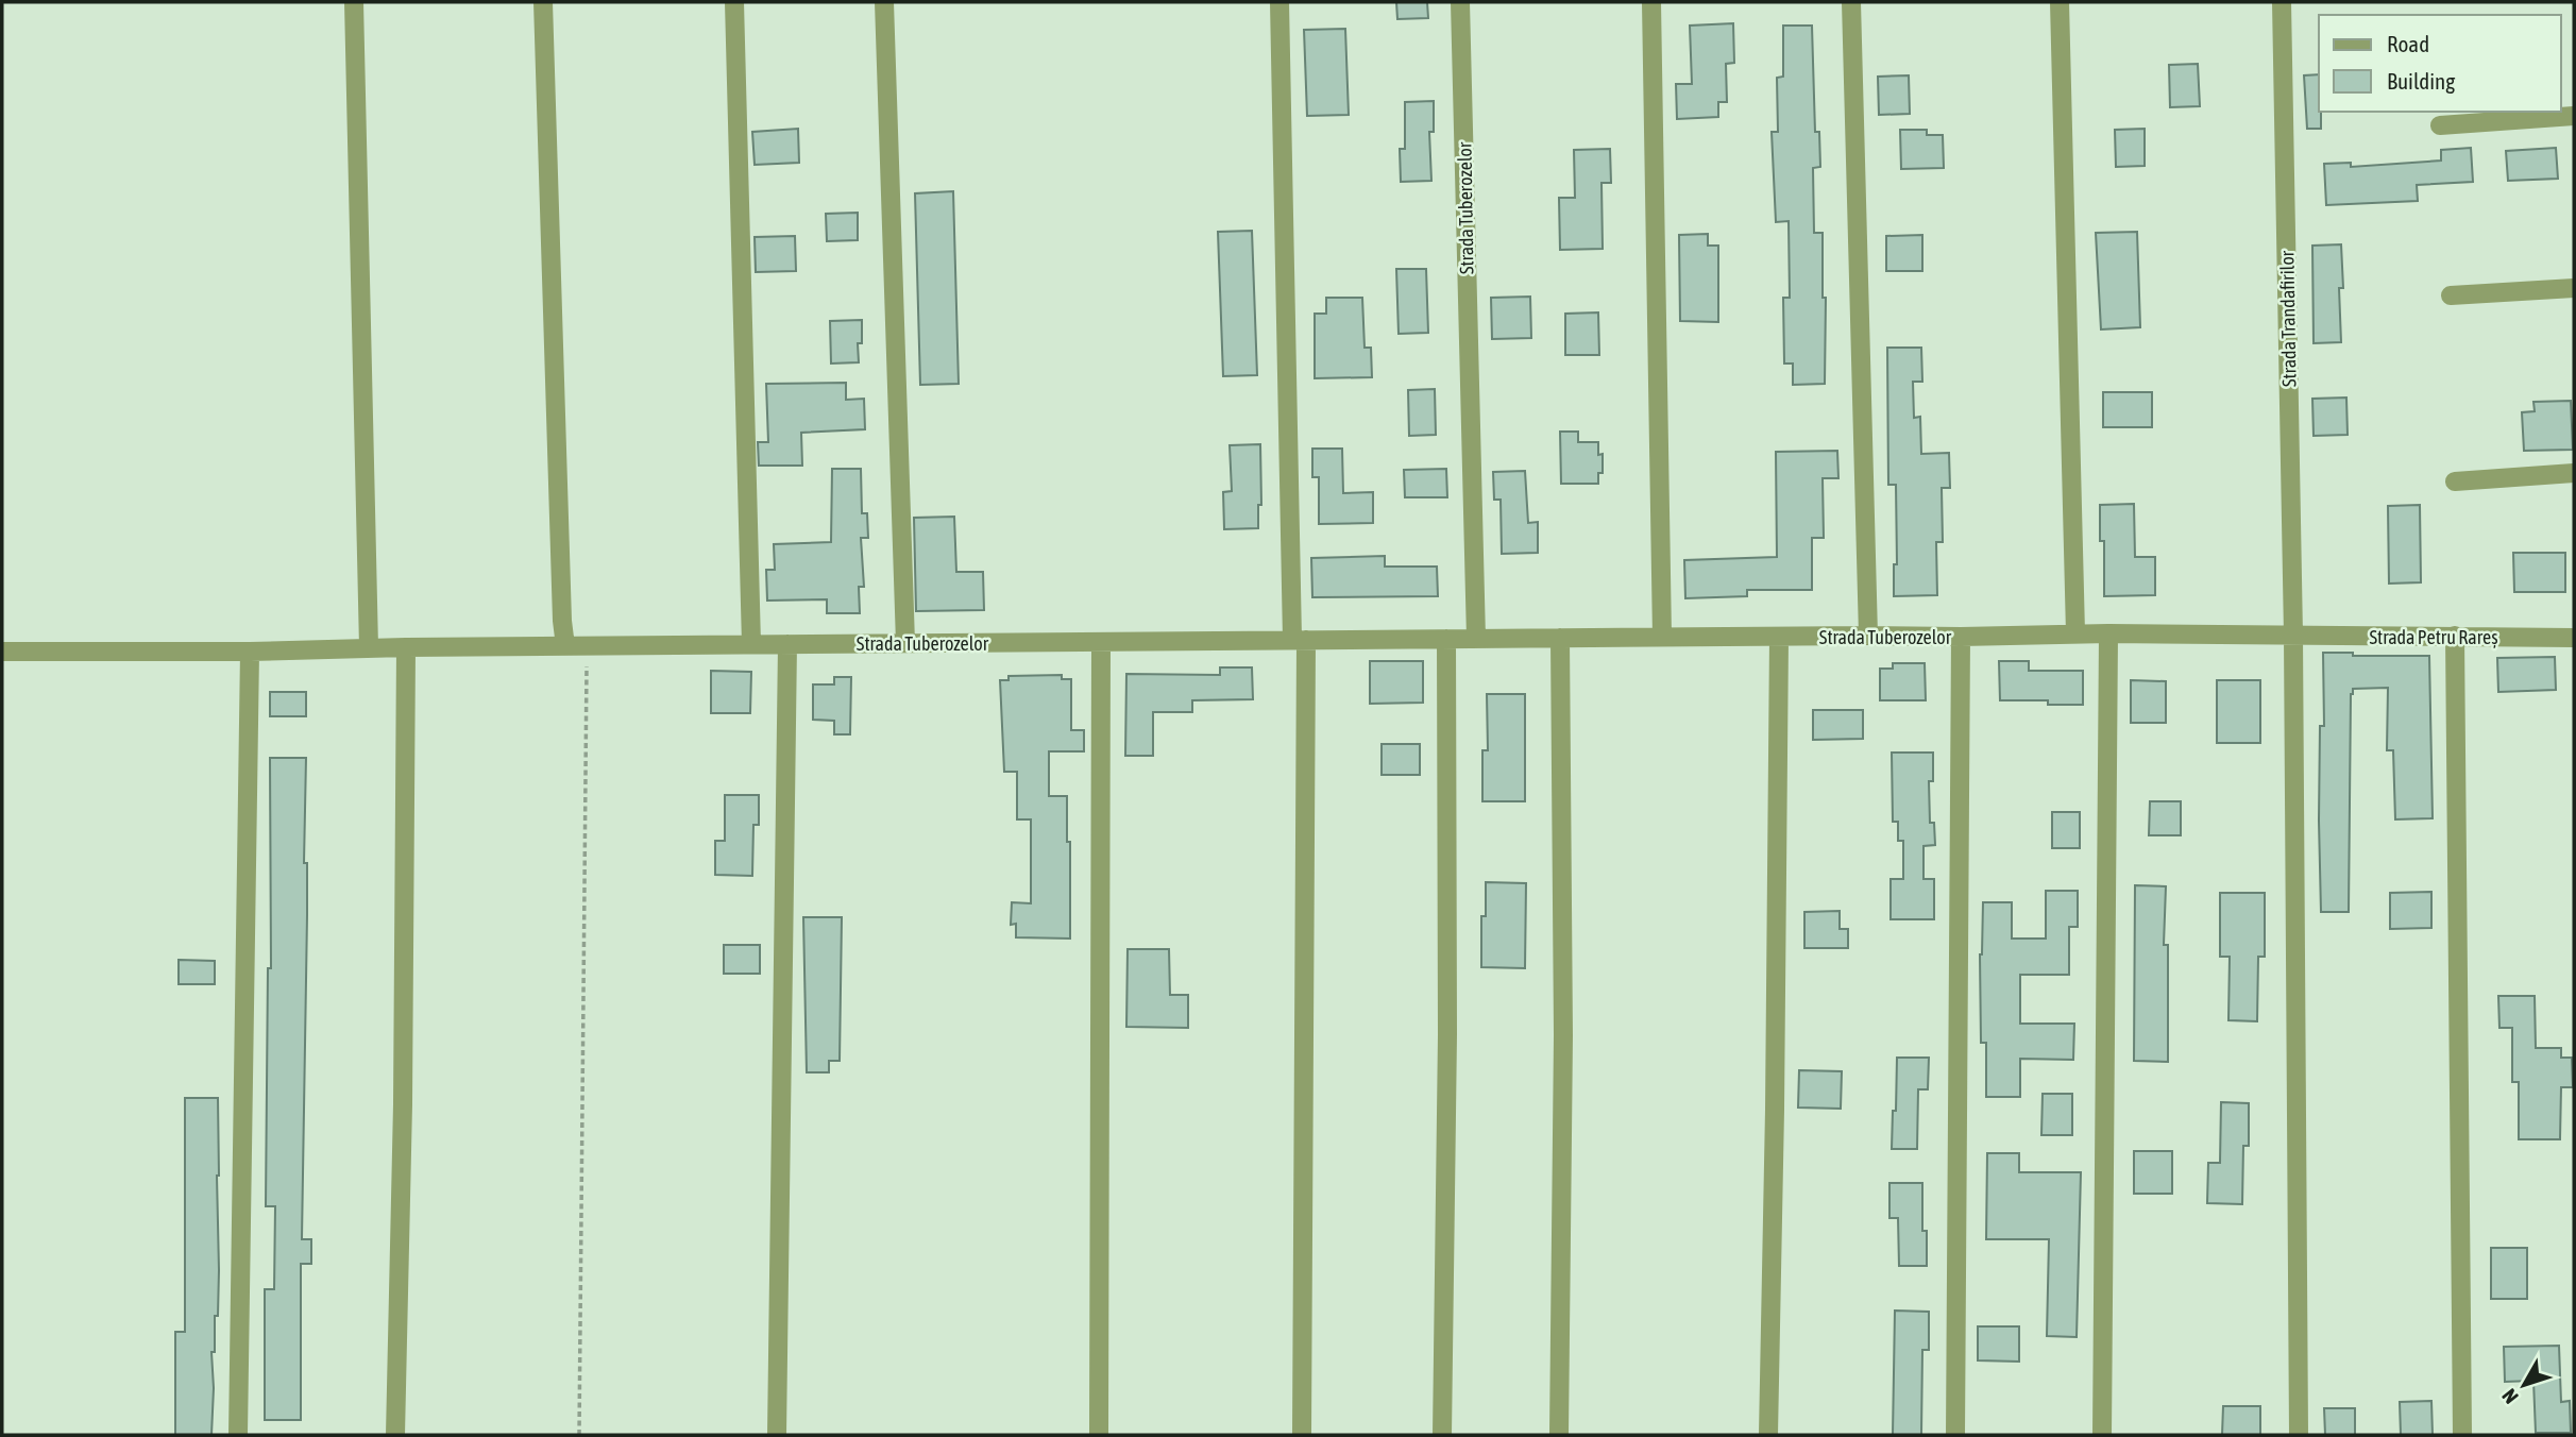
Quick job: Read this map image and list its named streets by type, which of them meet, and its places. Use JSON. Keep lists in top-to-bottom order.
{
  "streets": {
    "street": ["Strada Tuberozelor", "Strada Trandafirilor", "Strada Petru Rareș"]
  },
  "crossings": [
    ["Strada Tuberozelor", "Strada Trandafirilor"],
    ["Strada Tuberozelor", "Strada Petru Rareș"],
    ["Strada Trandafirilor", "Strada Petru Rareș"]
  ],
  "legend": ["Road", "Building"],
  "north": "bottom left"
}
